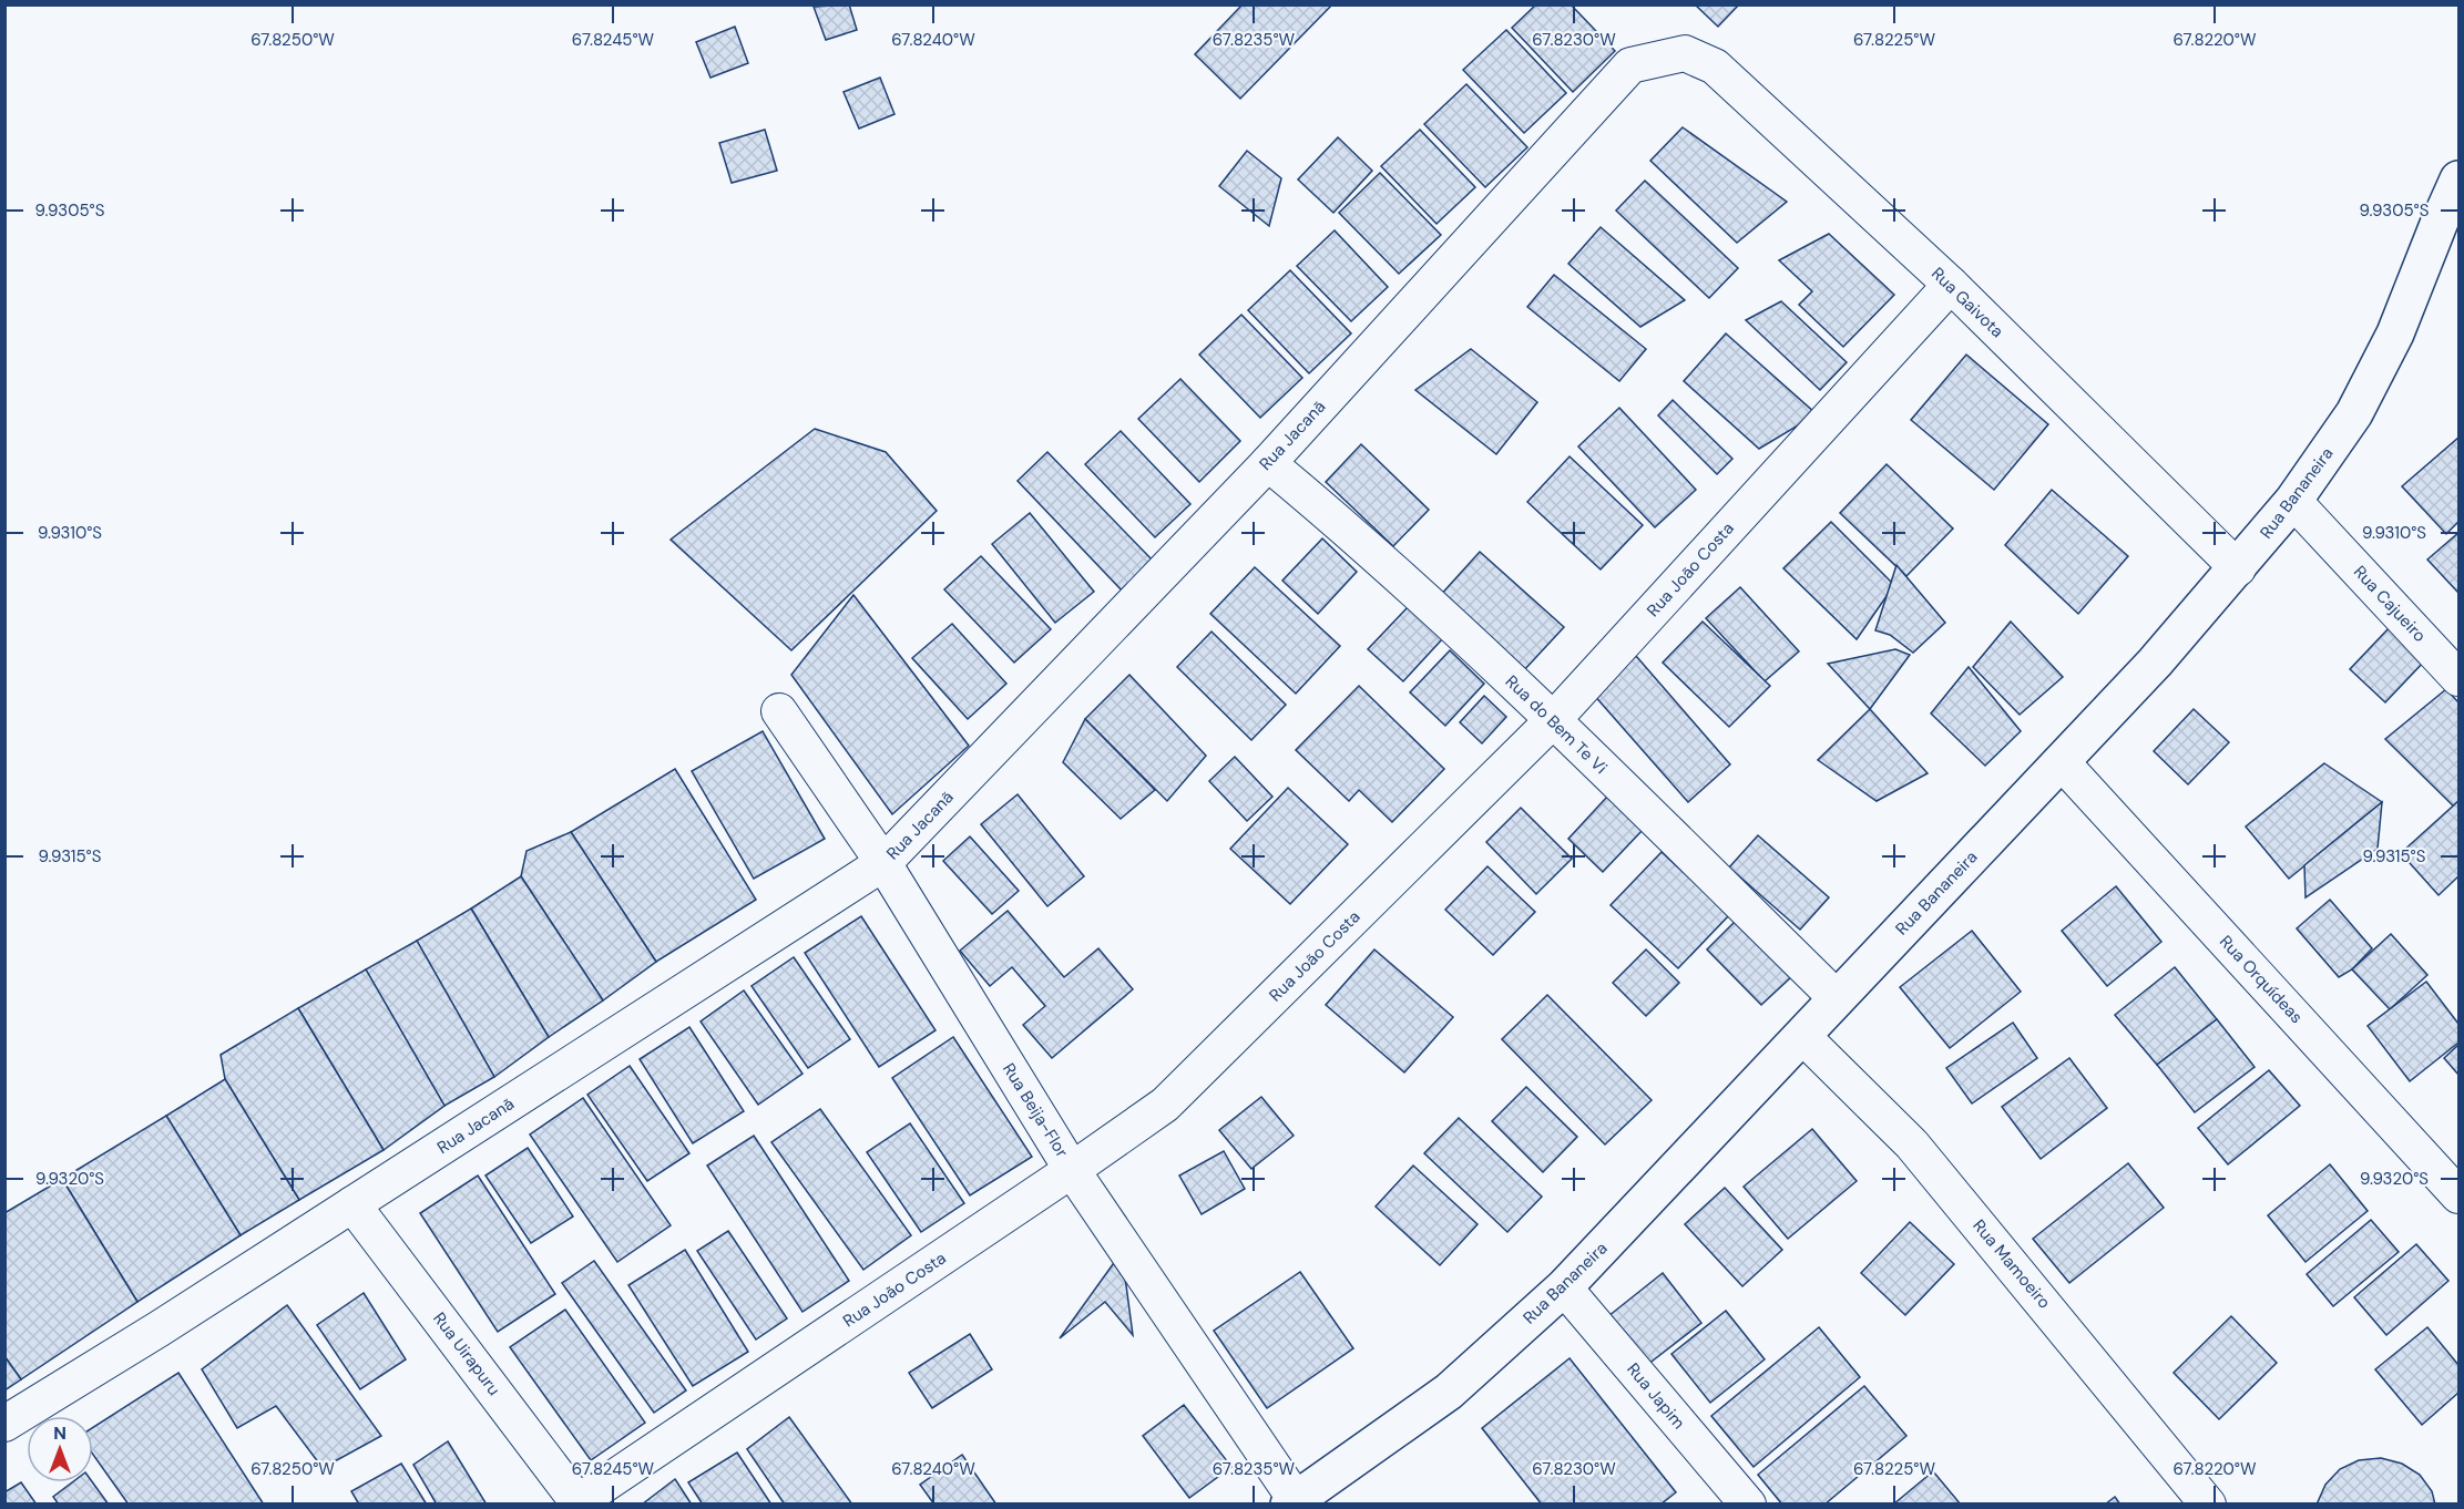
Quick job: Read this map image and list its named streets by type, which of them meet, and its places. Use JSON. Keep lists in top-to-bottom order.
{
  "streets": {
    "street": [
      "Rua Gaivota",
      "Rua Jacanã",
      "Rua Bananeira",
      "Rua João Costa",
      "Rua Cajueiro",
      "Rua do Bem Te Vi",
      "Rua Orquídeas",
      "Rua Beija-Flor",
      "Rua Mamoeiro",
      "Rua Uirapuru",
      "Rua Japim"
    ]
  },
  "crossings": [
    ["Rua Gaivota", "Rua Jacanã"],
    ["Rua Gaivota", "Rua Bananeira"],
    ["Rua Gaivota", "Rua João Costa"],
    ["Rua Jacanã", "Rua do Bem Te Vi"],
    ["Rua Jacanã", "Rua Beija-Flor"],
    ["Rua Jacanã", "Rua Uirapuru"],
    ["Rua Bananeira", "Rua Cajueiro"],
    ["Rua Bananeira", "Rua do Bem Te Vi"],
    ["Rua Bananeira", "Rua Orquídeas"],
    ["Rua Bananeira", "Rua Beija-Flor"],
    ["Rua Bananeira", "Rua Mamoeiro"],
    ["Rua Bananeira", "Rua Japim"],
    ["Rua João Costa", "Rua do Bem Te Vi"],
    ["Rua João Costa", "Rua Beija-Flor"],
    ["Rua João Costa", "Rua Uirapuru"]
  ],
  "north": "top",
  "coordinates": [
    "67.8250°W",
    "67.8245°W",
    "67.8240°W",
    "67.8235°W",
    "67.8230°W",
    "67.8225°W",
    "67.8220°W",
    "9.9305°S",
    "9.9310°S",
    "9.9315°S",
    "9.9320°S"
  ]
}
